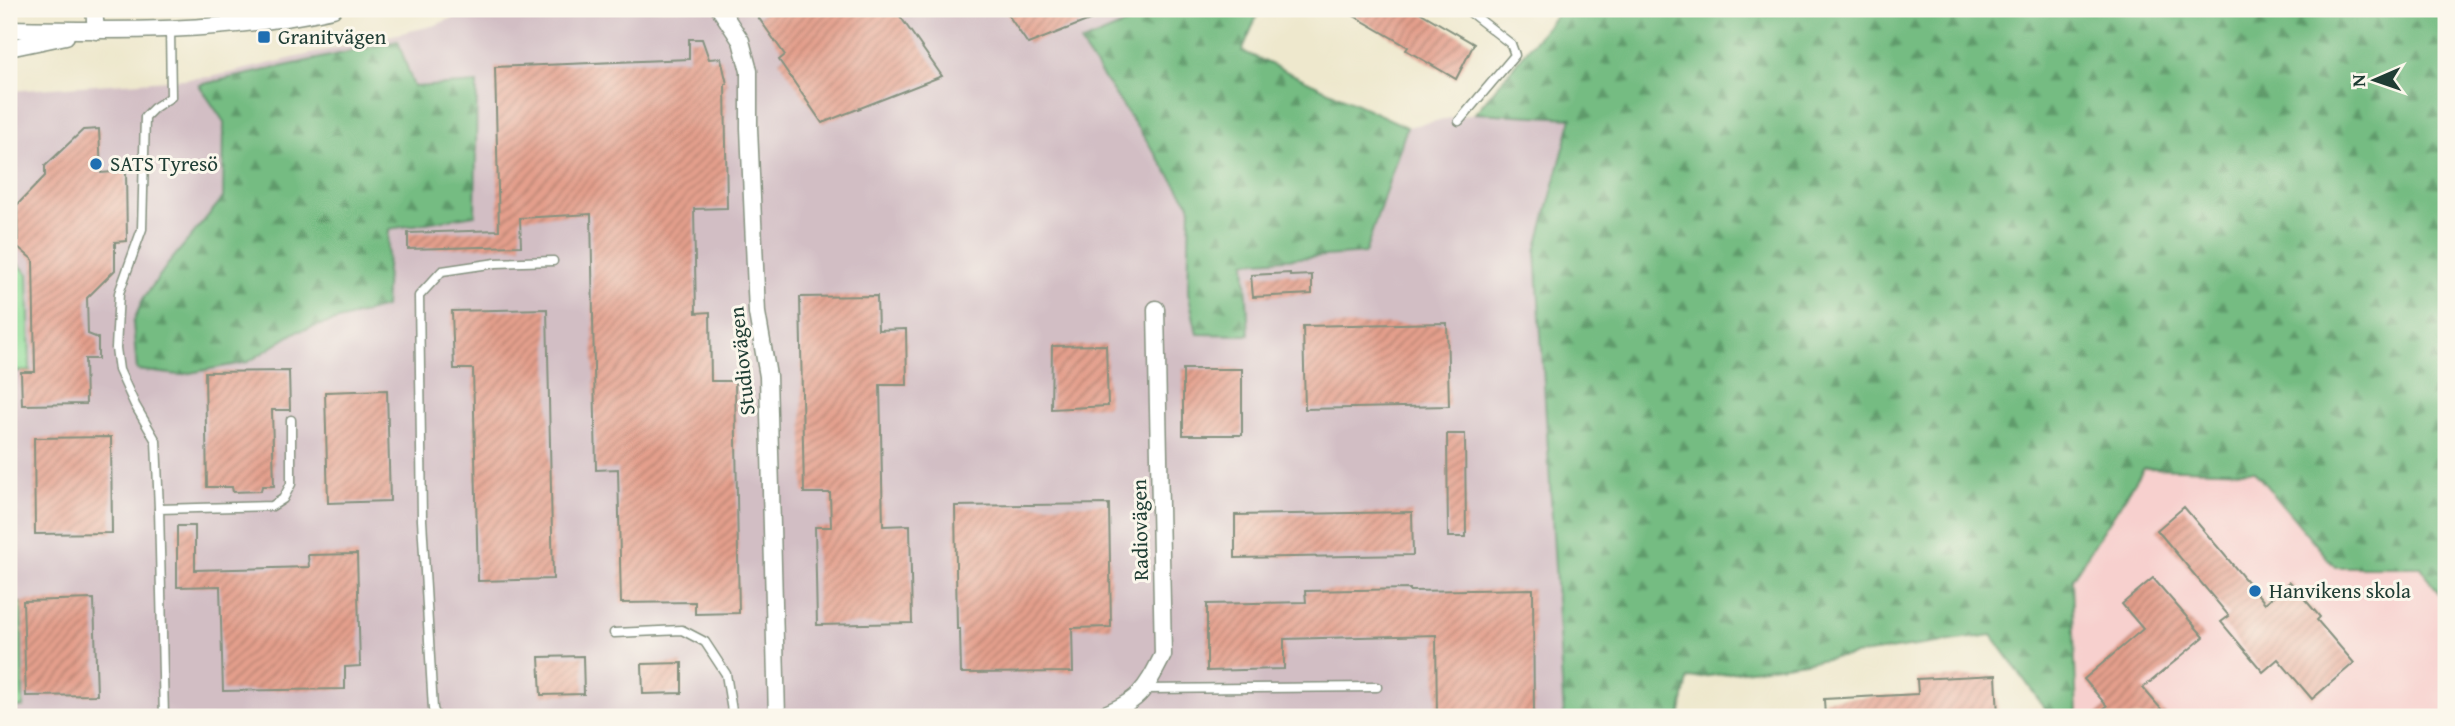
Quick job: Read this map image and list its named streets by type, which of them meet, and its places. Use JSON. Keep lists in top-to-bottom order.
{
  "streets": {
    "street": ["Studiovägen", "Radiovägen"]
  },
  "places": {
    "transit": ["Granitvägen"],
    "other": ["SATS Tyresö", "Hanvikens skola"]
  },
  "north": "left"
}
